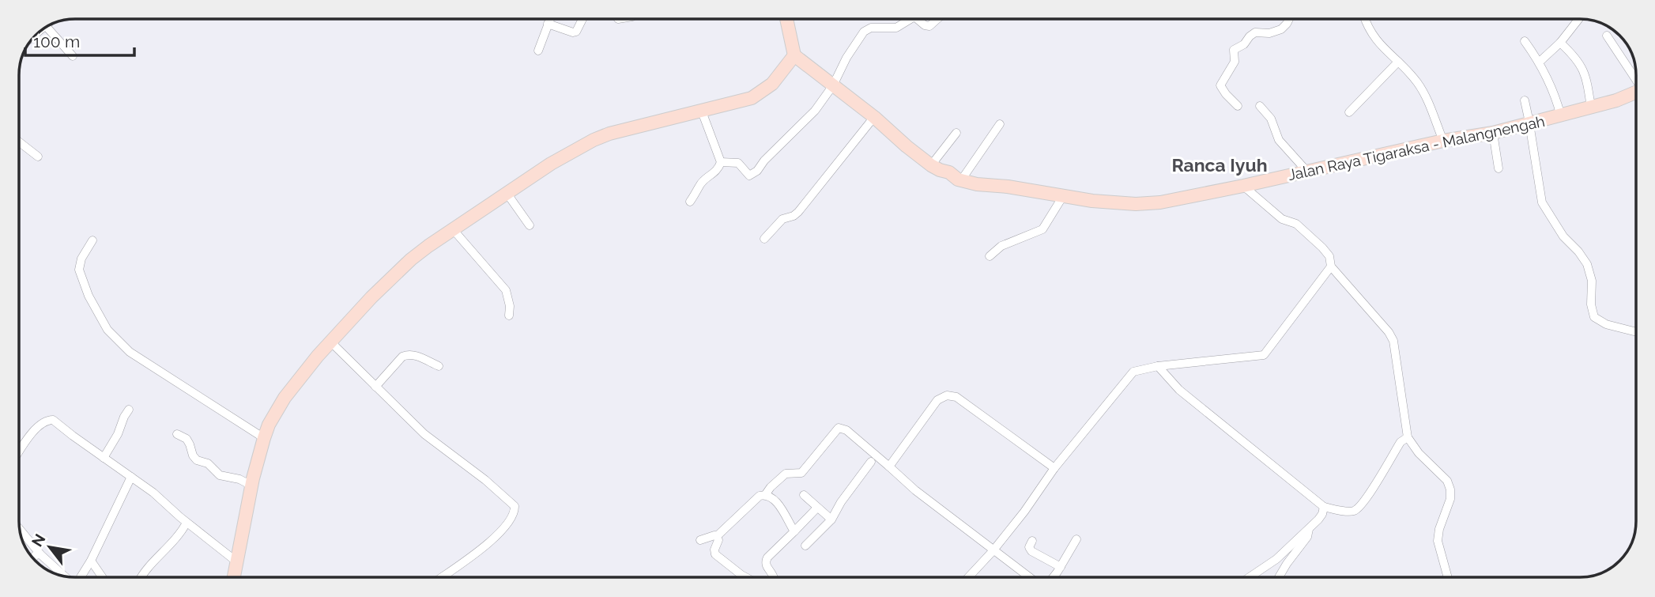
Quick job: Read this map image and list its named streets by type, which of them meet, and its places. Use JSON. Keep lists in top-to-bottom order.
{
  "streets": {
    "main road": ["Jalan Raya Tigaraksa - Malangnengah"]
  },
  "districts": ["Ranca Iyuh"],
  "scale_bar": "100 m",
  "north": "top left"
}
